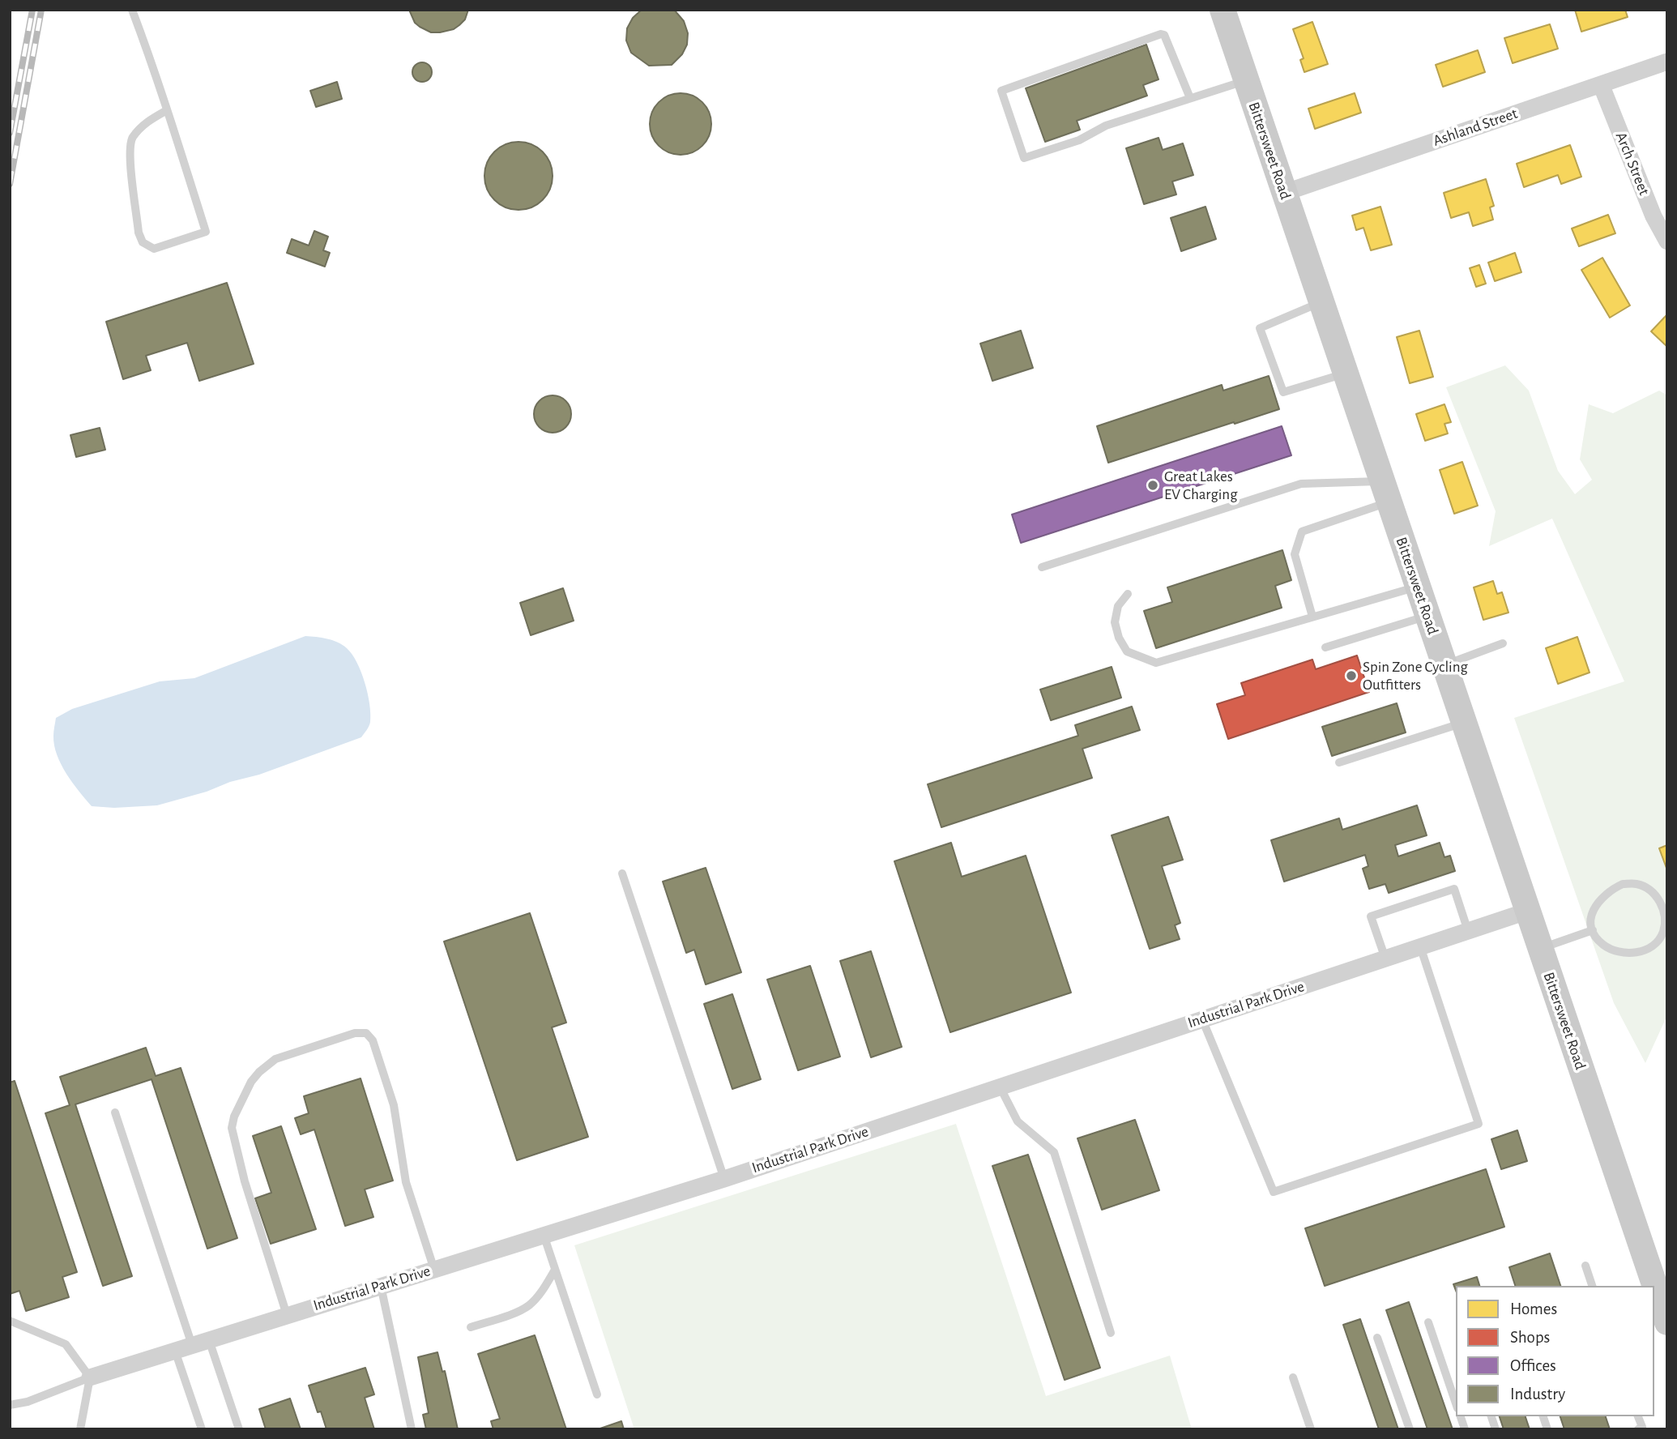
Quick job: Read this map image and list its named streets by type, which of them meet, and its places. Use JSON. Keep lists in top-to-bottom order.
{
  "streets": {
    "street": [
      "Ashland Street",
      "Bittersweet Road",
      "Arch Street",
      "Industrial Park Drive"
    ]
  },
  "crossings": [
    ["Ashland Street", "Bittersweet Road"],
    ["Ashland Street", "Arch Street"],
    ["Bittersweet Road", "Industrial Park Drive"]
  ],
  "places": ["Great Lakes EV Charging", "Spin Zone Cycling Outfitters"],
  "legend": [
    "Homes",
    "Shops",
    "Offices",
    "Industry"
  ]
}
